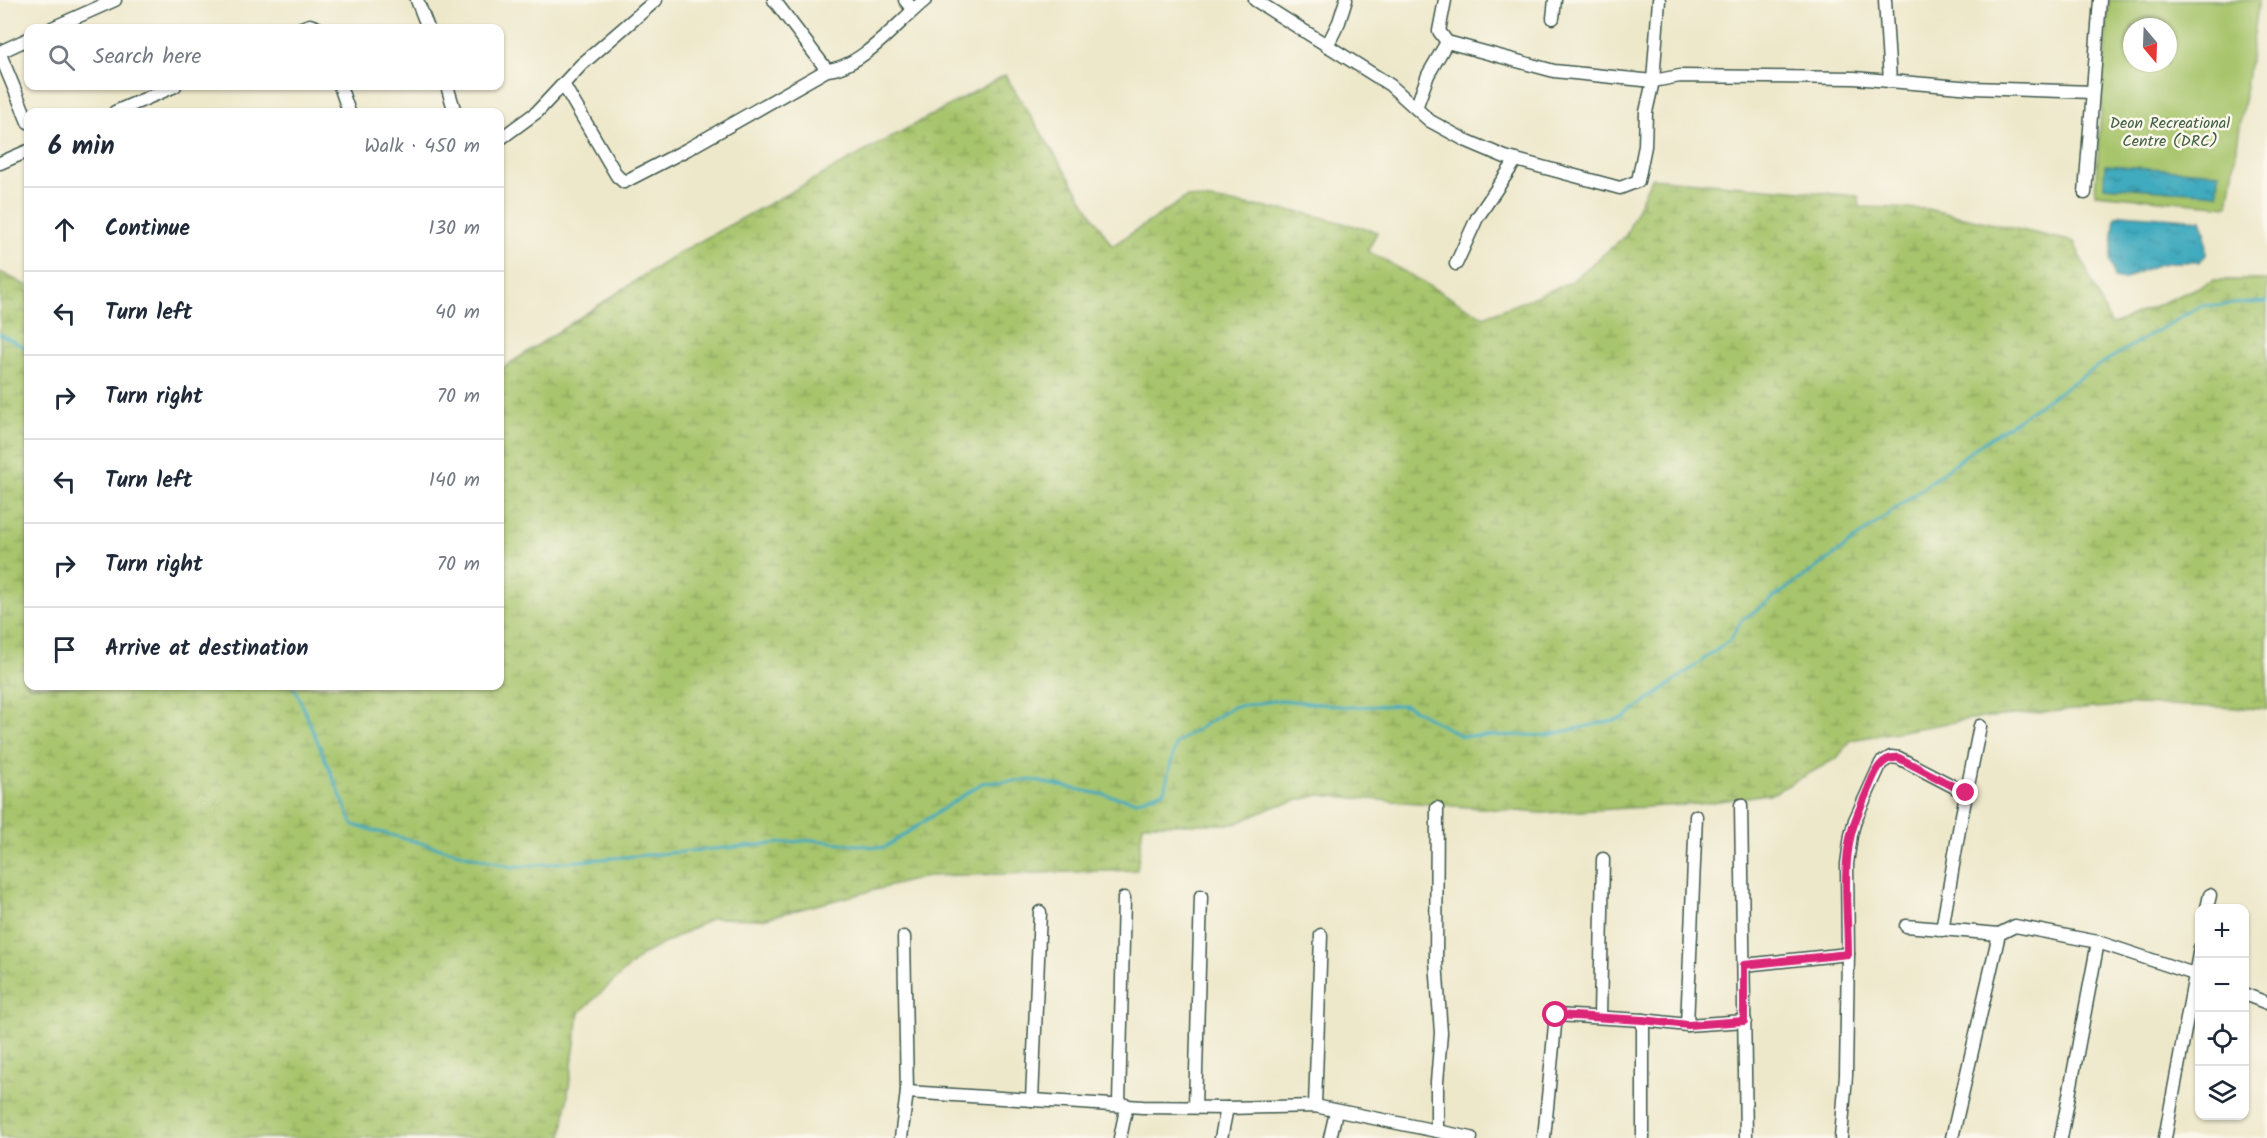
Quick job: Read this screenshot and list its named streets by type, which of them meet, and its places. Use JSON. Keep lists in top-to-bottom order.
{
  "parks": ["Deon Recreational Centre (DRC)"],
  "north": "bottom",
  "page": {
    "search": "Search here",
    "heading": ["6 min", "Walk · 450 m"],
    "list": [
      ["Continue", "130 m"],
      ["Turn left", "40 m"],
      ["Turn right", "70 m"],
      ["Turn left", "140 m"],
      ["Turn right", "70 m"],
      "Arrive at destination"
    ],
    "map_buttons": ["+", "−"]
  }
}
